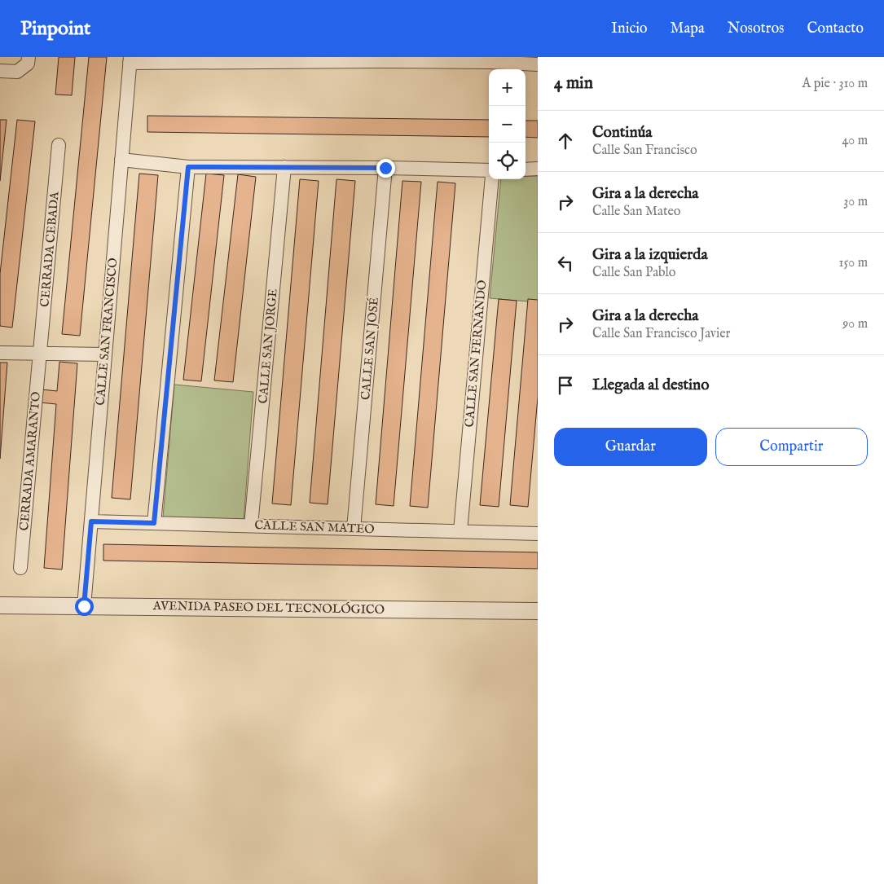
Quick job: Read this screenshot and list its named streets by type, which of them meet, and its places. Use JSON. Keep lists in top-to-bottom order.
{
  "streets": {
    "street": [
      "CERRADA CEBADA",
      "CALLE SAN FRANCISCO",
      "CALLE SAN JORGE",
      "CALLE SAN JOSÉ",
      "CALLE SAN FERNANDO",
      "CERRADA AMARANTO",
      "CALLE SAN MATEO",
      "AVENIDA PASEO DEL TECNOLÓGICO"
    ]
  },
  "crossings": [
    ["CERRADA CEBADA", "CERRADA AMARANTO"],
    ["CALLE SAN FRANCISCO", "CALLE SAN MATEO"],
    ["CALLE SAN FRANCISCO", "AVENIDA PASEO DEL TECNOLÓGICO"],
    ["CALLE SAN JORGE", "CALLE SAN MATEO"],
    ["CALLE SAN JOSÉ", "CALLE SAN MATEO"],
    ["CALLE SAN FERNANDO", "CALLE SAN MATEO"]
  ],
  "page": {
    "header": "Pinpoint",
    "nav": [
      "Inicio",
      "Mapa",
      "Nosotros",
      "Contacto"
    ],
    "heading": ["4 min", "A pie · 310 m"],
    "map_buttons": ["+", "−"],
    "list": [
      ["Continúa", "Calle San Francisco", "40 m"],
      ["Gira a la derecha", "Calle San Mateo", "30 m"],
      ["Gira a la izquierda", "Calle San Pablo", "150 m"],
      ["Gira a la derecha", "Calle San Francisco Javier", "90 m"],
      "Llegada al destino"
    ],
    "buttons": ["Guardar", "Compartir"]
  }
}
